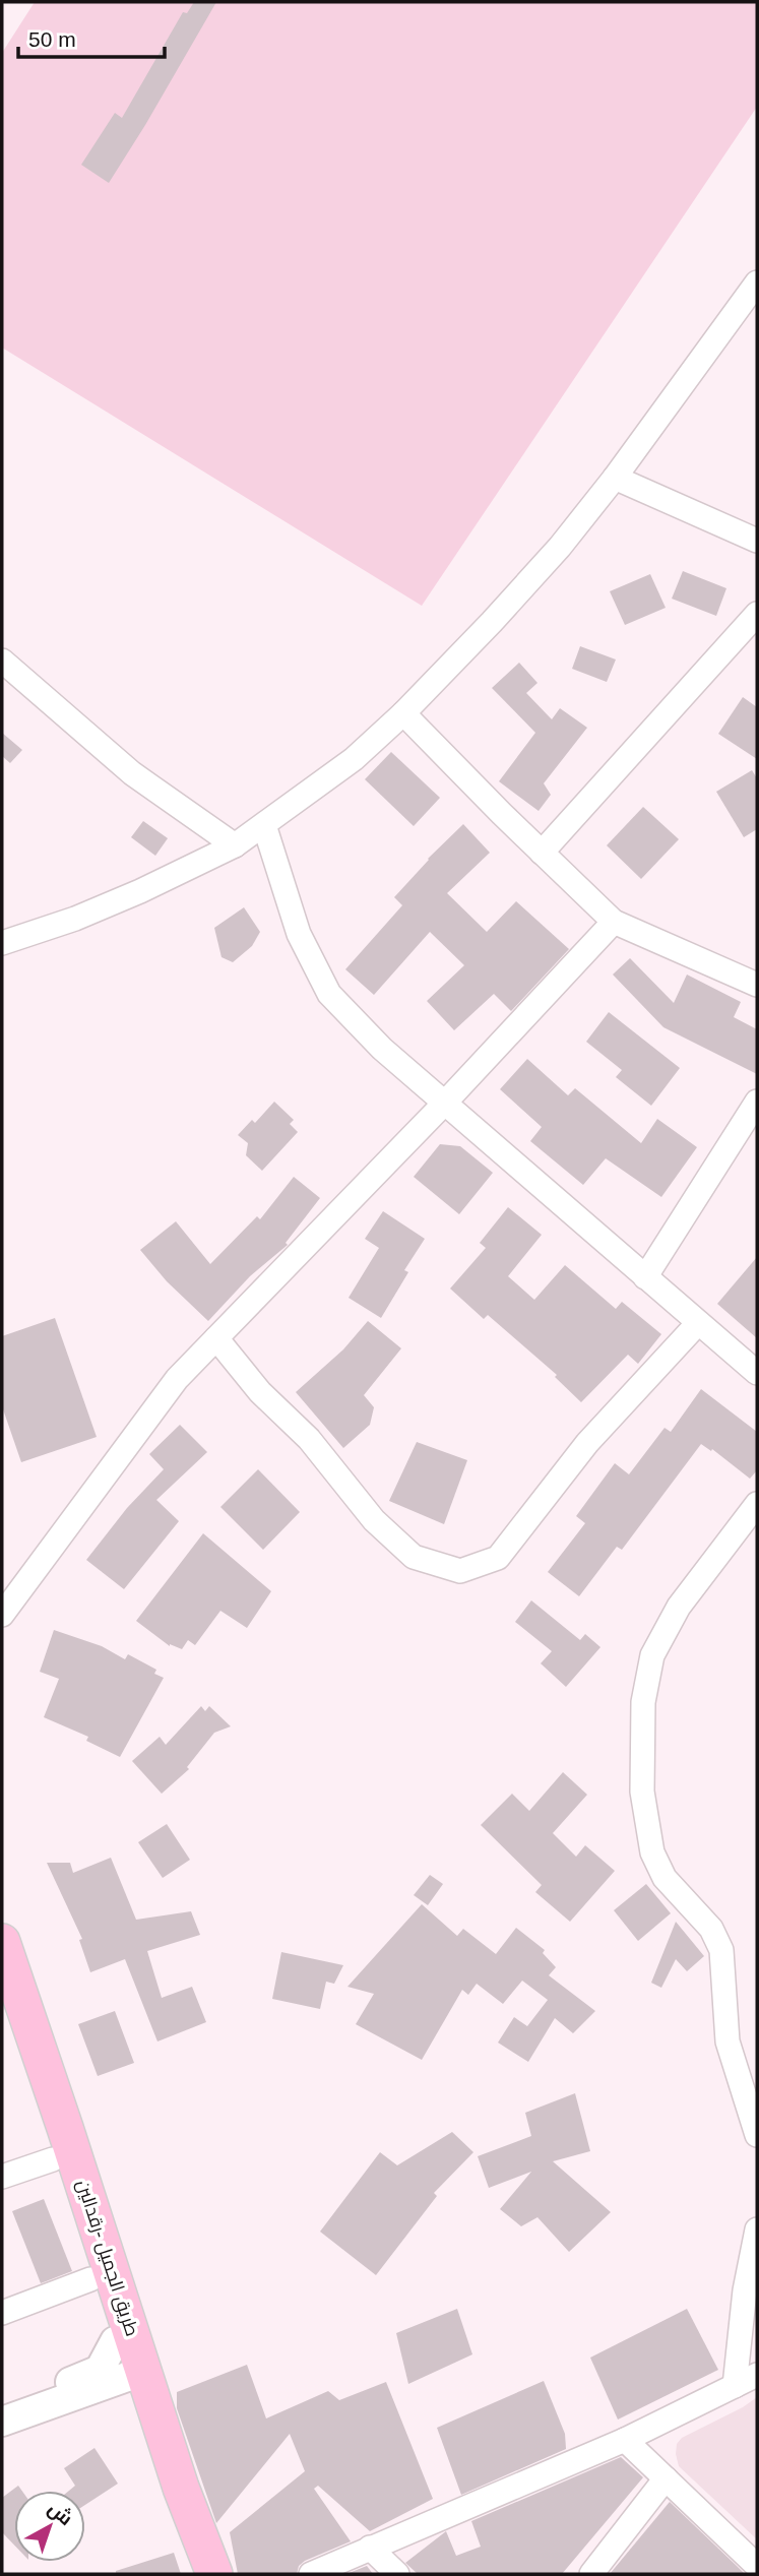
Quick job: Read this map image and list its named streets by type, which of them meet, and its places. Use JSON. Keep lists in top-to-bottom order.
{
  "streets": {
    "main road": ["طريق الجميل -رقدالين"]
  },
  "scale_bar": "50 m",
  "north": "top right"
}
